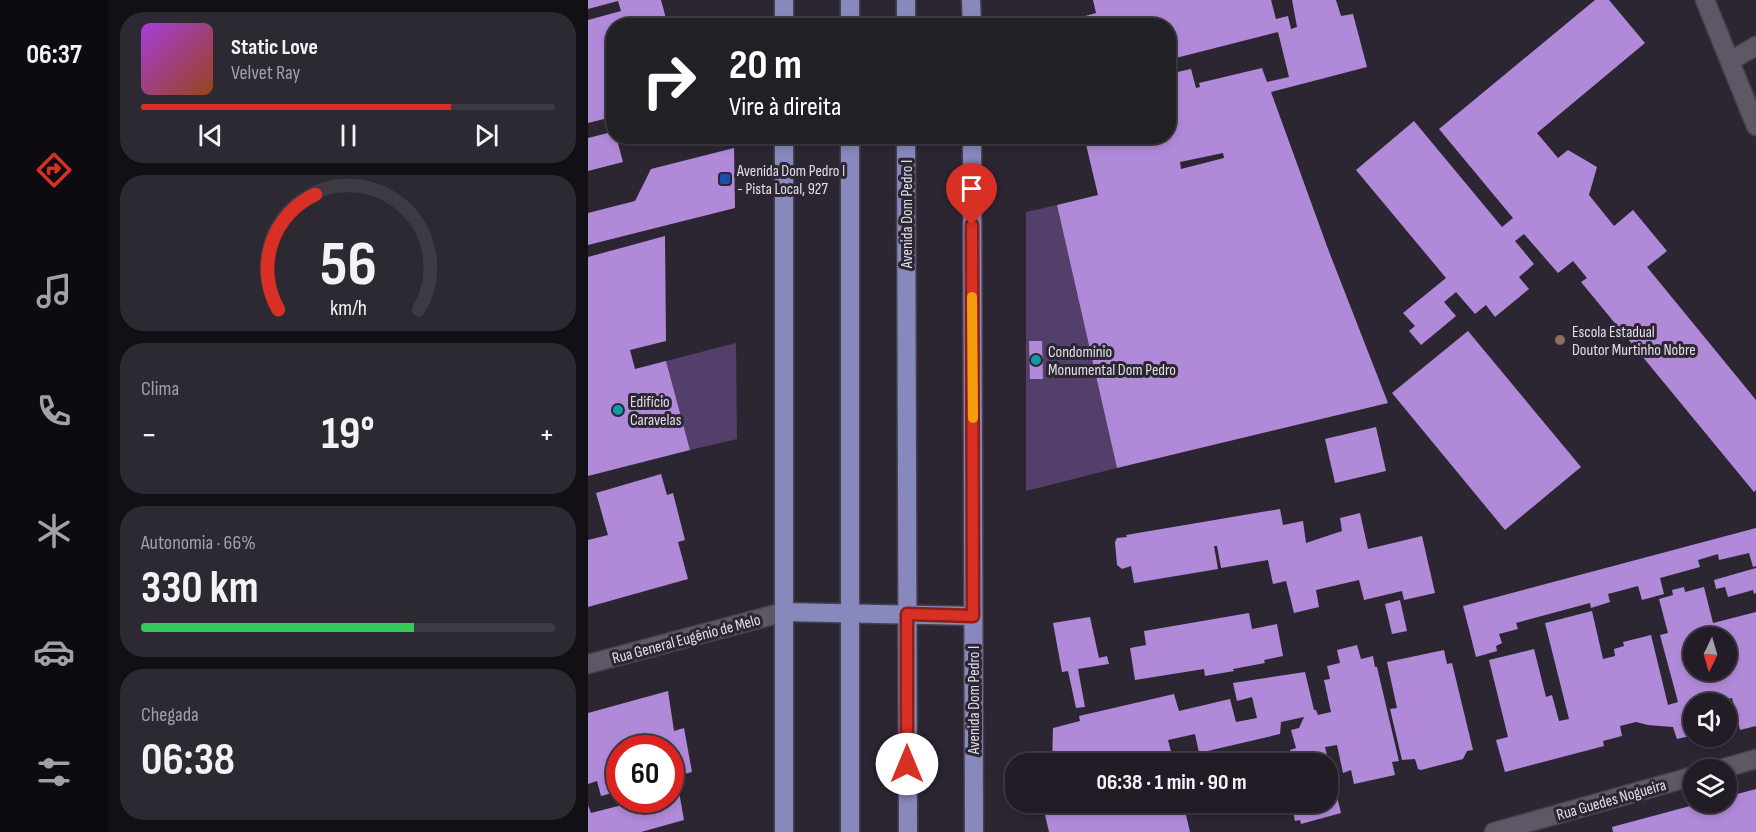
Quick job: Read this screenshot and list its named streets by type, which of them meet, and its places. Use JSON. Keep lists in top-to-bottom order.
{
  "streets": {
    "main road": ["Avenida Dom Pedro I"],
    "street": ["Rua General Eugênio de Melo", "Rua Guedes Nogueira"]
  },
  "places": {
    "transit": ["Avenida Dom Pedro I - Pista Local, 927"],
    "other": ["Escola Estadual Doutor Murtinho Nobre", "Condomínio Monumental Dom Pedro", "Edifício Caravelas"]
  },
  "north": "bottom",
  "page": {
    "tabs": "06:37",
    "turn": ["20 m", "Vire à direita"],
    "song": ["Static Love", "Velvet Ray"],
    "tile": [
      "Clima",
      ["Autonomia · 66%", "330 km"],
      ["Chegada", "06:38"]
    ],
    "heat": ["−", "19°", "+"],
    "limit": "60",
    "trip": "06:38 · 1 min · 90 m",
    "gauge": ["56", "km/h"]
  }
}
